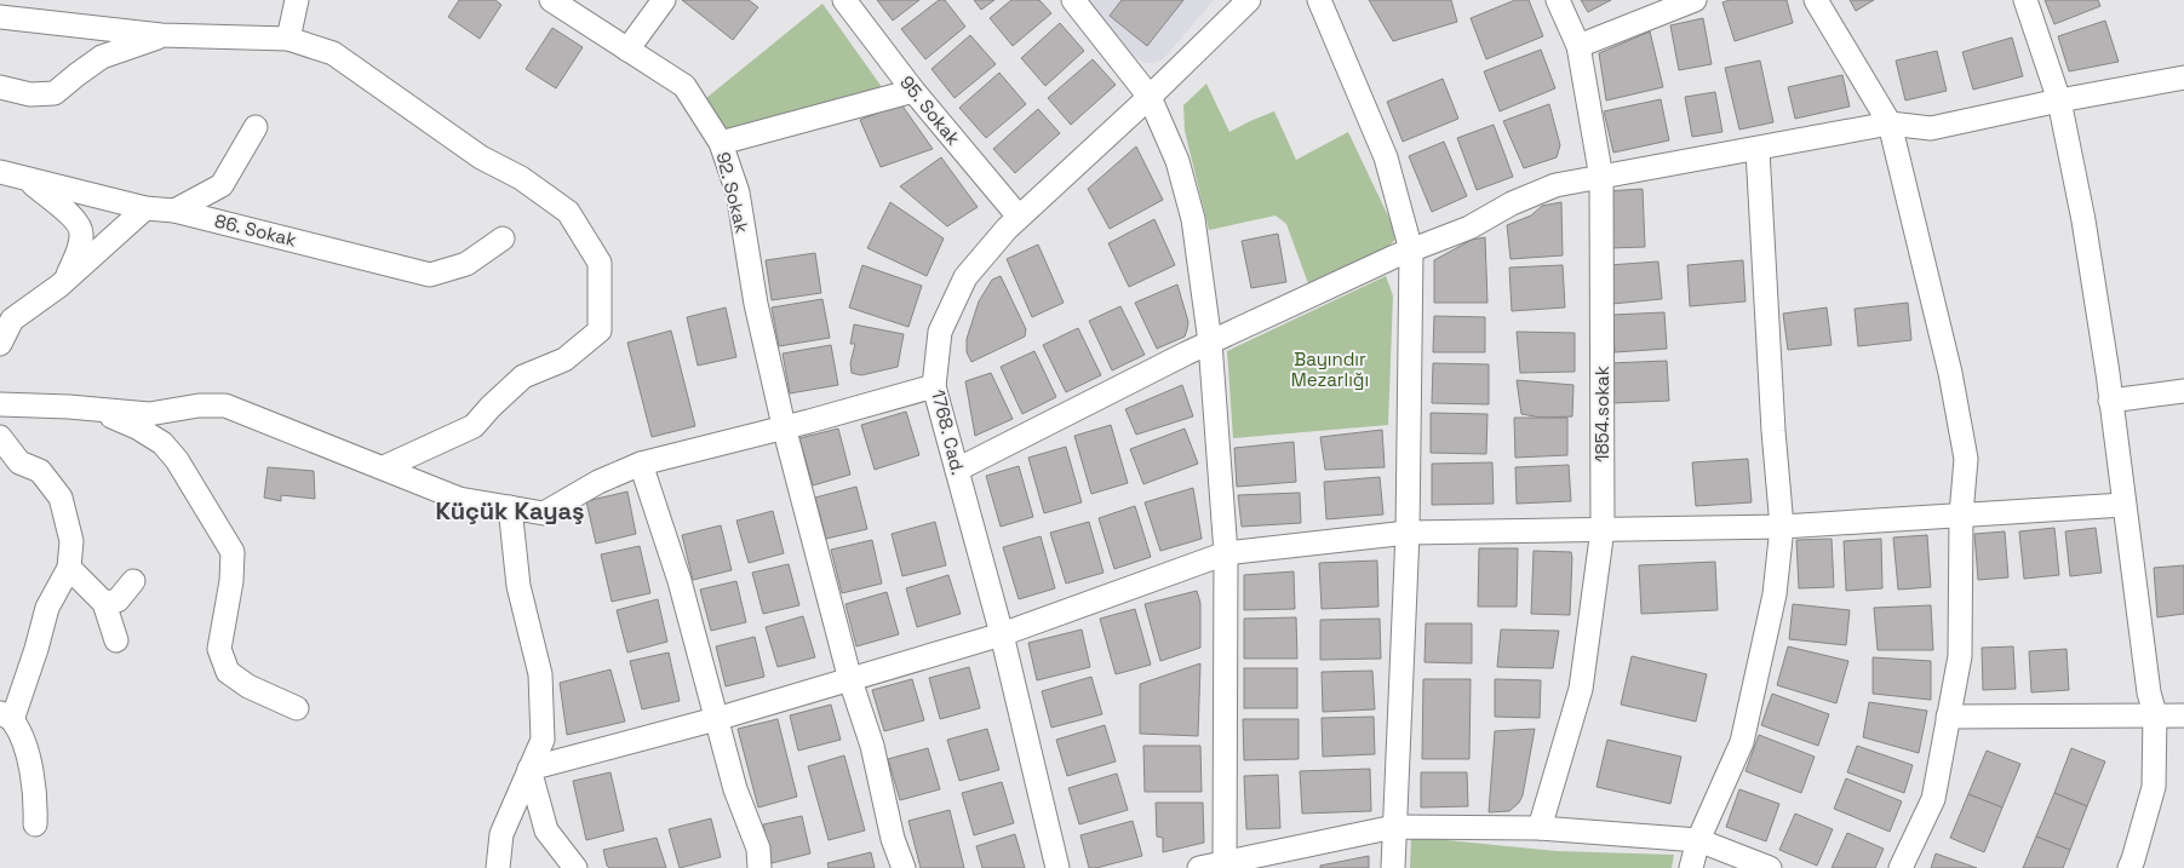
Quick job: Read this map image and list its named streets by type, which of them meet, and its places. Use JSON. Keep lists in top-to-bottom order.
{
  "streets": {
    "street": [
      "95. Sokak",
      "92. Sokak",
      "86. Sokak",
      "1854.sokak",
      "1768. Cad."
    ]
  },
  "crossings": [
    ["95. Sokak", "1768. Cad."]
  ],
  "districts": ["Küçük Kayaş"],
  "parks": ["Bayındır Mezarlığı"]
}
